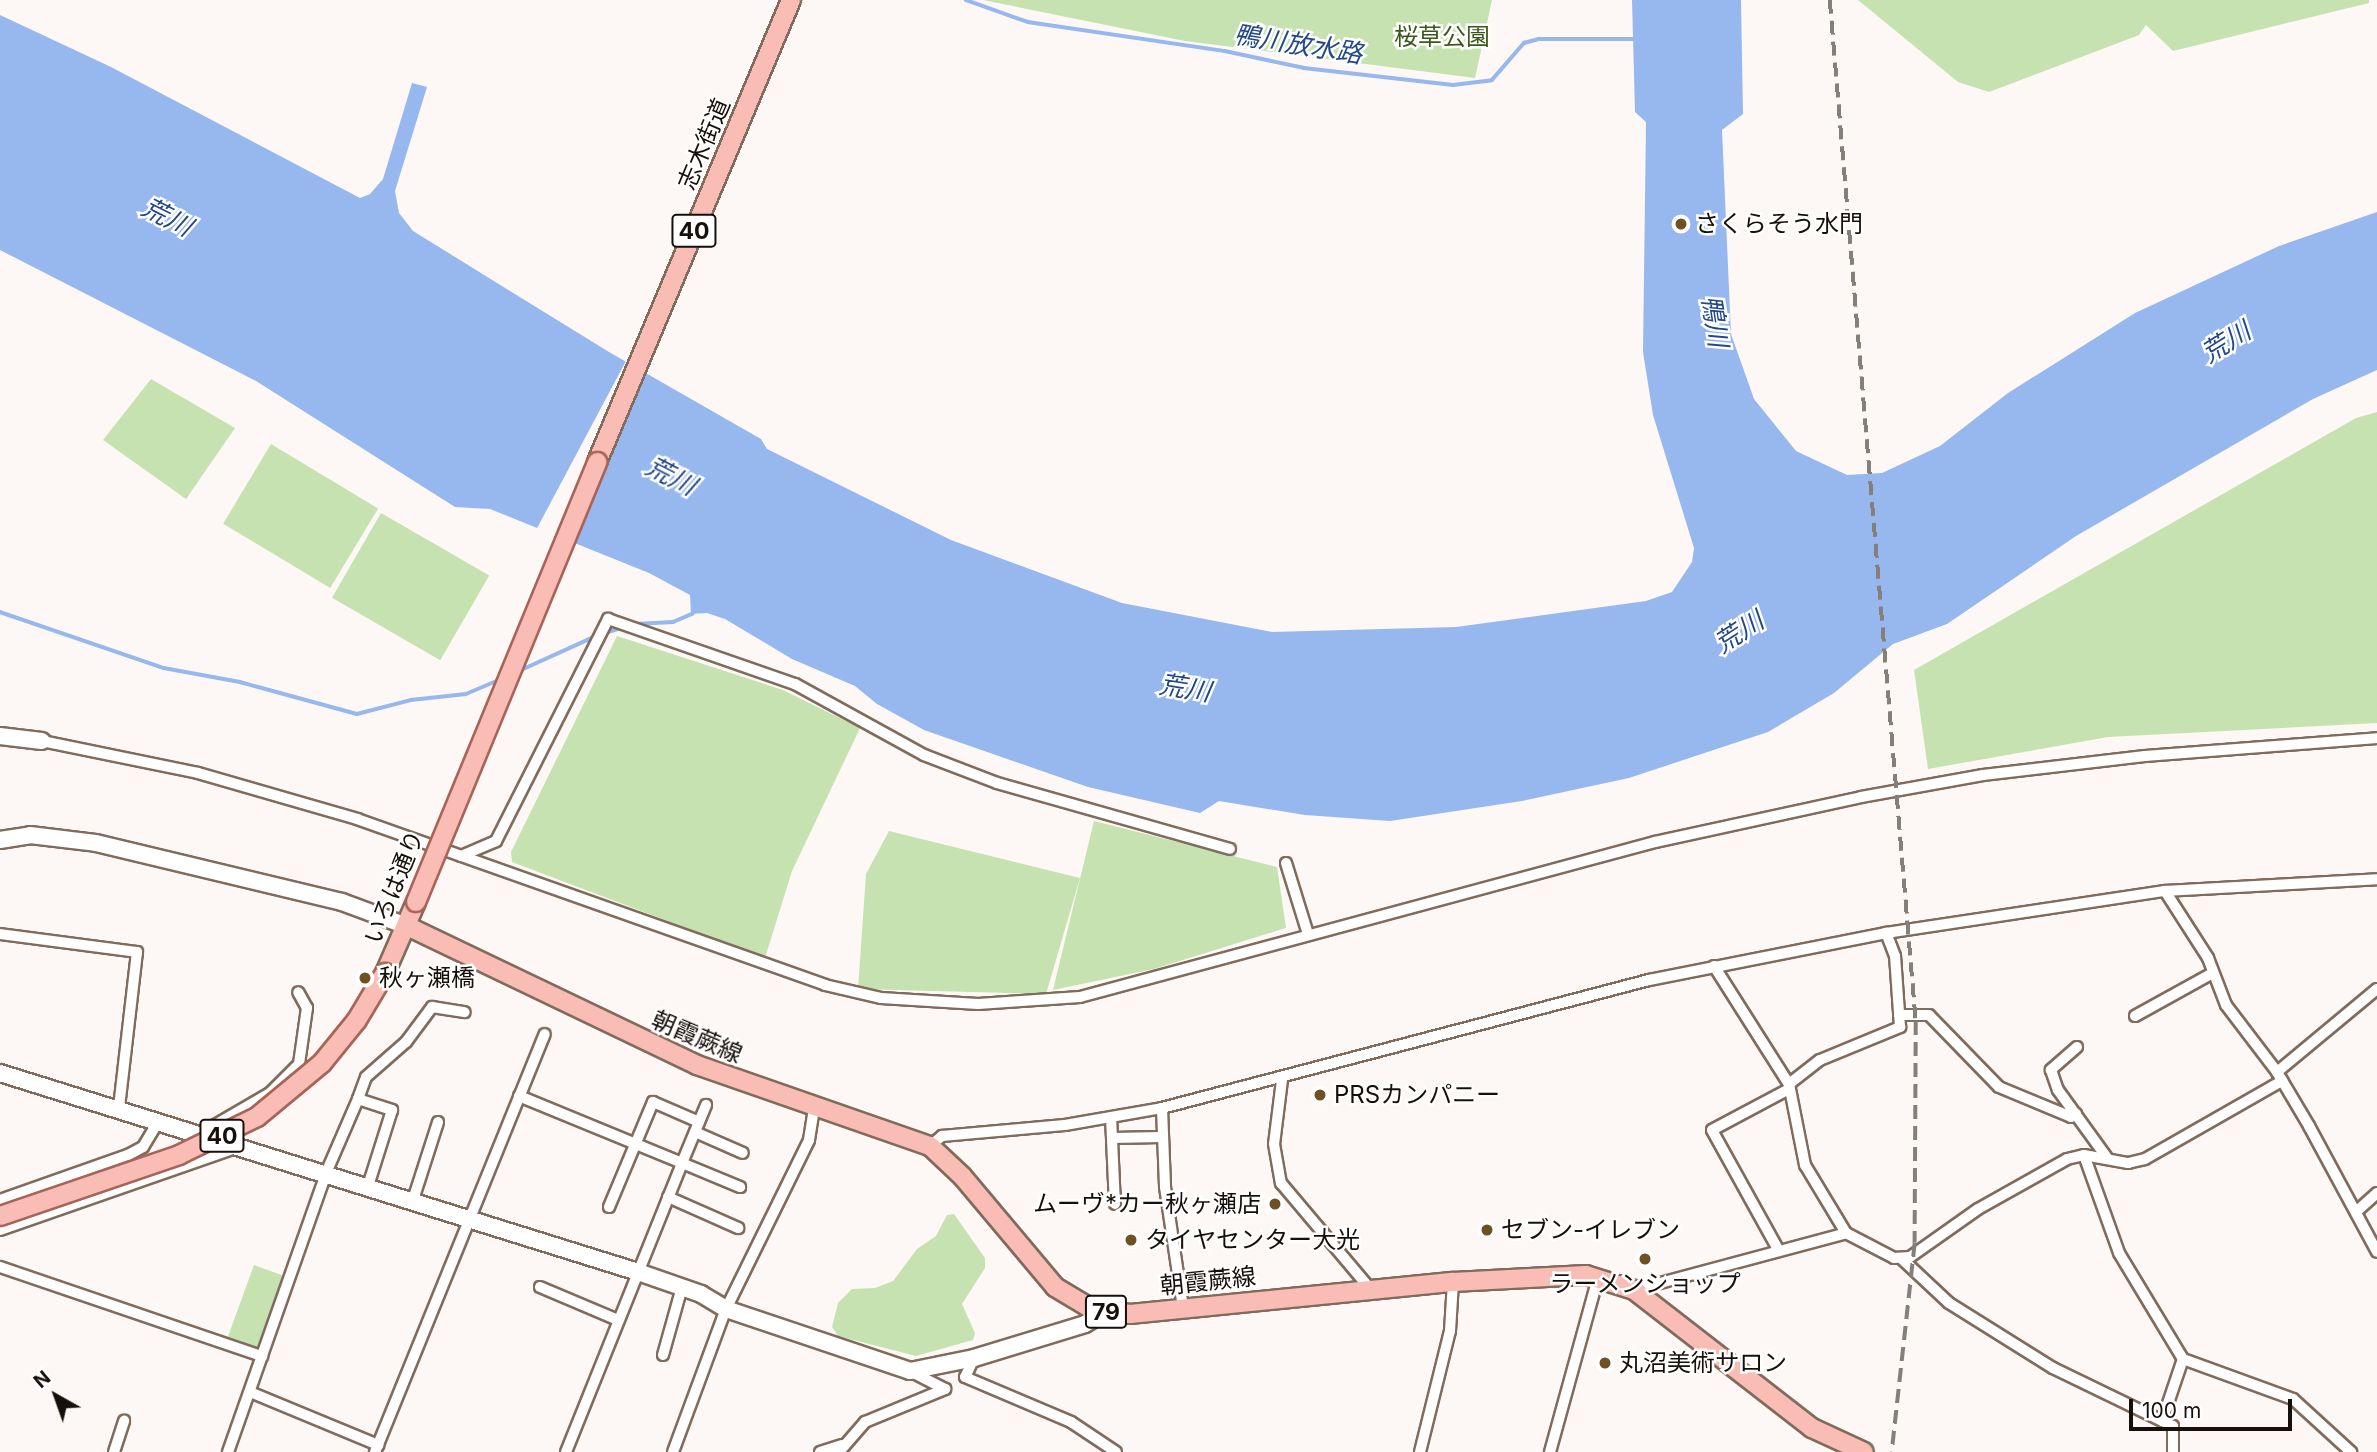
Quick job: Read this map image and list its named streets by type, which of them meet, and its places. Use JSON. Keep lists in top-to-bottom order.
{
  "streets": {
    "main road": [
      "志木街道",
      "40",
      "いろは通り",
      "朝霞蕨線",
      "79"
    ]
  },
  "crossings": [
    ["志木街道", "いろは通り"],
    ["いろは通り", "朝霞蕨線"]
  ],
  "water": ["鴨川放水路", "荒川", "鴨川"],
  "parks": ["桜草公園"],
  "places": [
    "さくらそう水門",
    "秋ヶ瀬橋",
    "PRSカンパニー",
    "ムーヴ*カー秋ヶ瀬店",
    "セブン-イレブン",
    "タイヤセンター大光",
    "ラーメンショップ",
    "丸沼美術サロン"
  ],
  "scale_bar": "100 m",
  "north": "top left"
}
